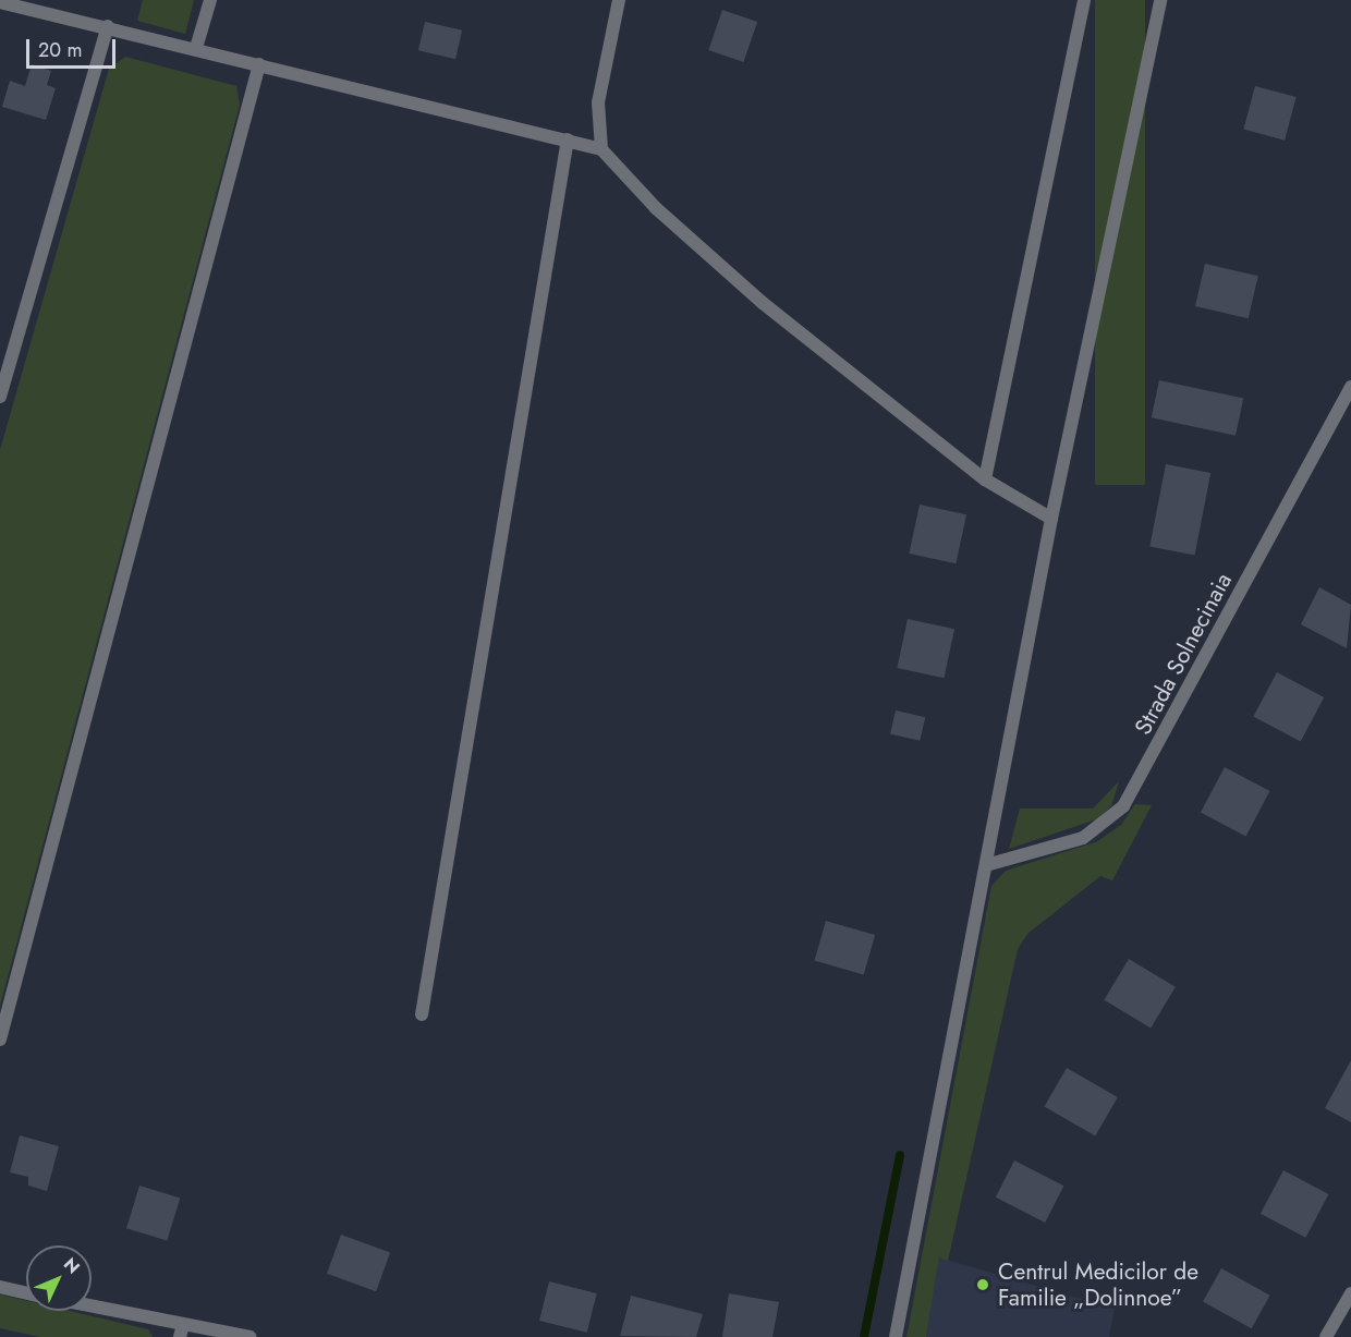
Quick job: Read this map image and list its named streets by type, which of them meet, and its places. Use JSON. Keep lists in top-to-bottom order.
{
  "streets": {
    "street": ["Strada Solnecinaia"]
  },
  "places": ["Centrul Medicilor de Familie „Dolinnoe”"],
  "scale_bar": "20 m",
  "north": "top right"
}
